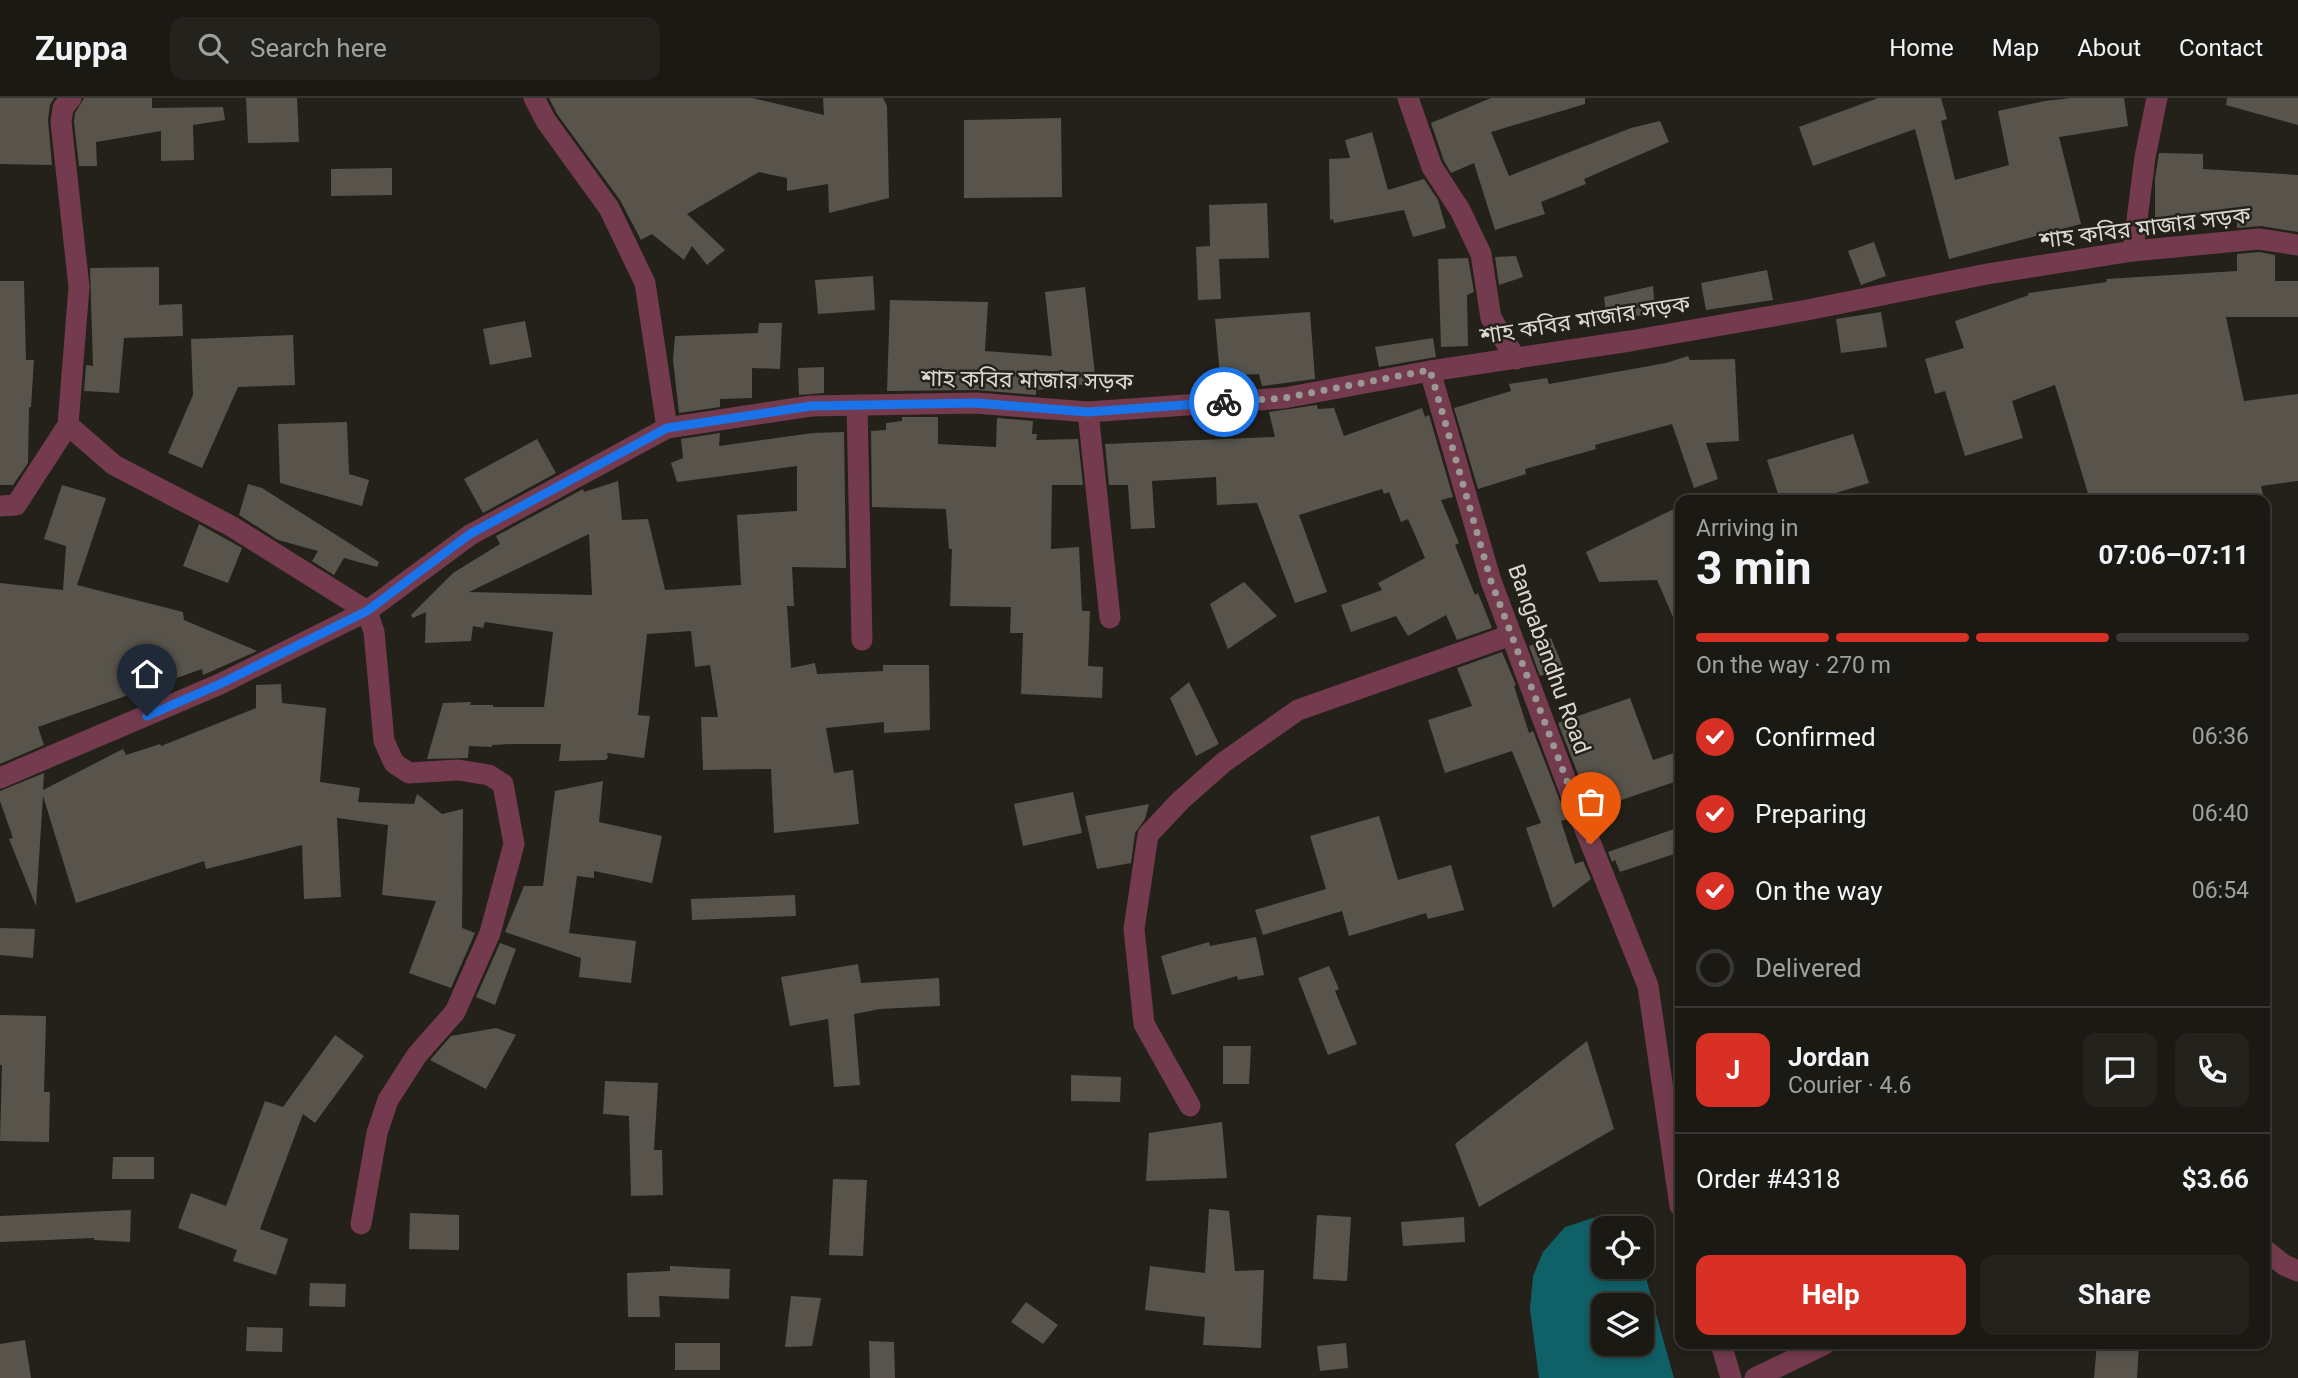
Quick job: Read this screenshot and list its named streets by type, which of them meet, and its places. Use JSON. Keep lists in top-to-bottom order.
{
  "streets": {
    "street": ["শাহ কবির মাজার সড়ক", "Bangabandhu Road"]
  },
  "crossings": [
    ["শাহ কবির মাজার সড়ক", "Bangabandhu Road"]
  ],
  "page": {
    "header": "Zuppa",
    "search": "Search here",
    "nav": [
      "Home",
      "Map",
      "About",
      "Contact"
    ],
    "heading": ["3 min", "Arriving in", "07:06–07:11"],
    "panel": [
      "Jordan",
      "Courier · 4.6",
      "Order #4318",
      "$3.66"
    ],
    "bar": "On the way · 270 m",
    "list": [
      ["Confirmed", "06:36"],
      ["Preparing", "06:40"],
      ["On the way", "06:54"],
      "Delivered"
    ],
    "round": "J",
    "buttons": ["Help", "Share"]
  }
}
